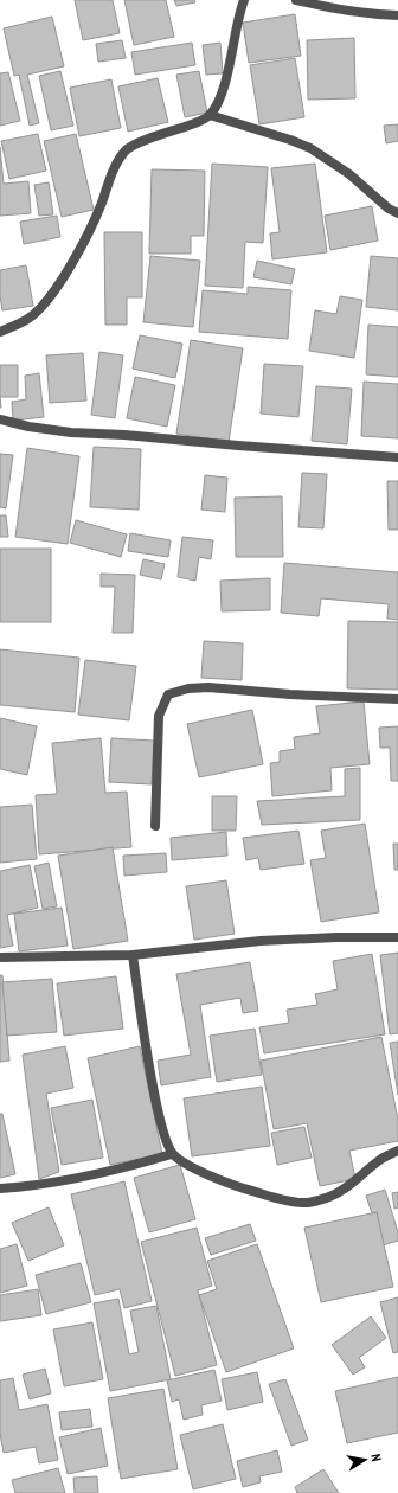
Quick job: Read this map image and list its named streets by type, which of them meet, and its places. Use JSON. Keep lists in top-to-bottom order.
{
  "north": "right"
}
